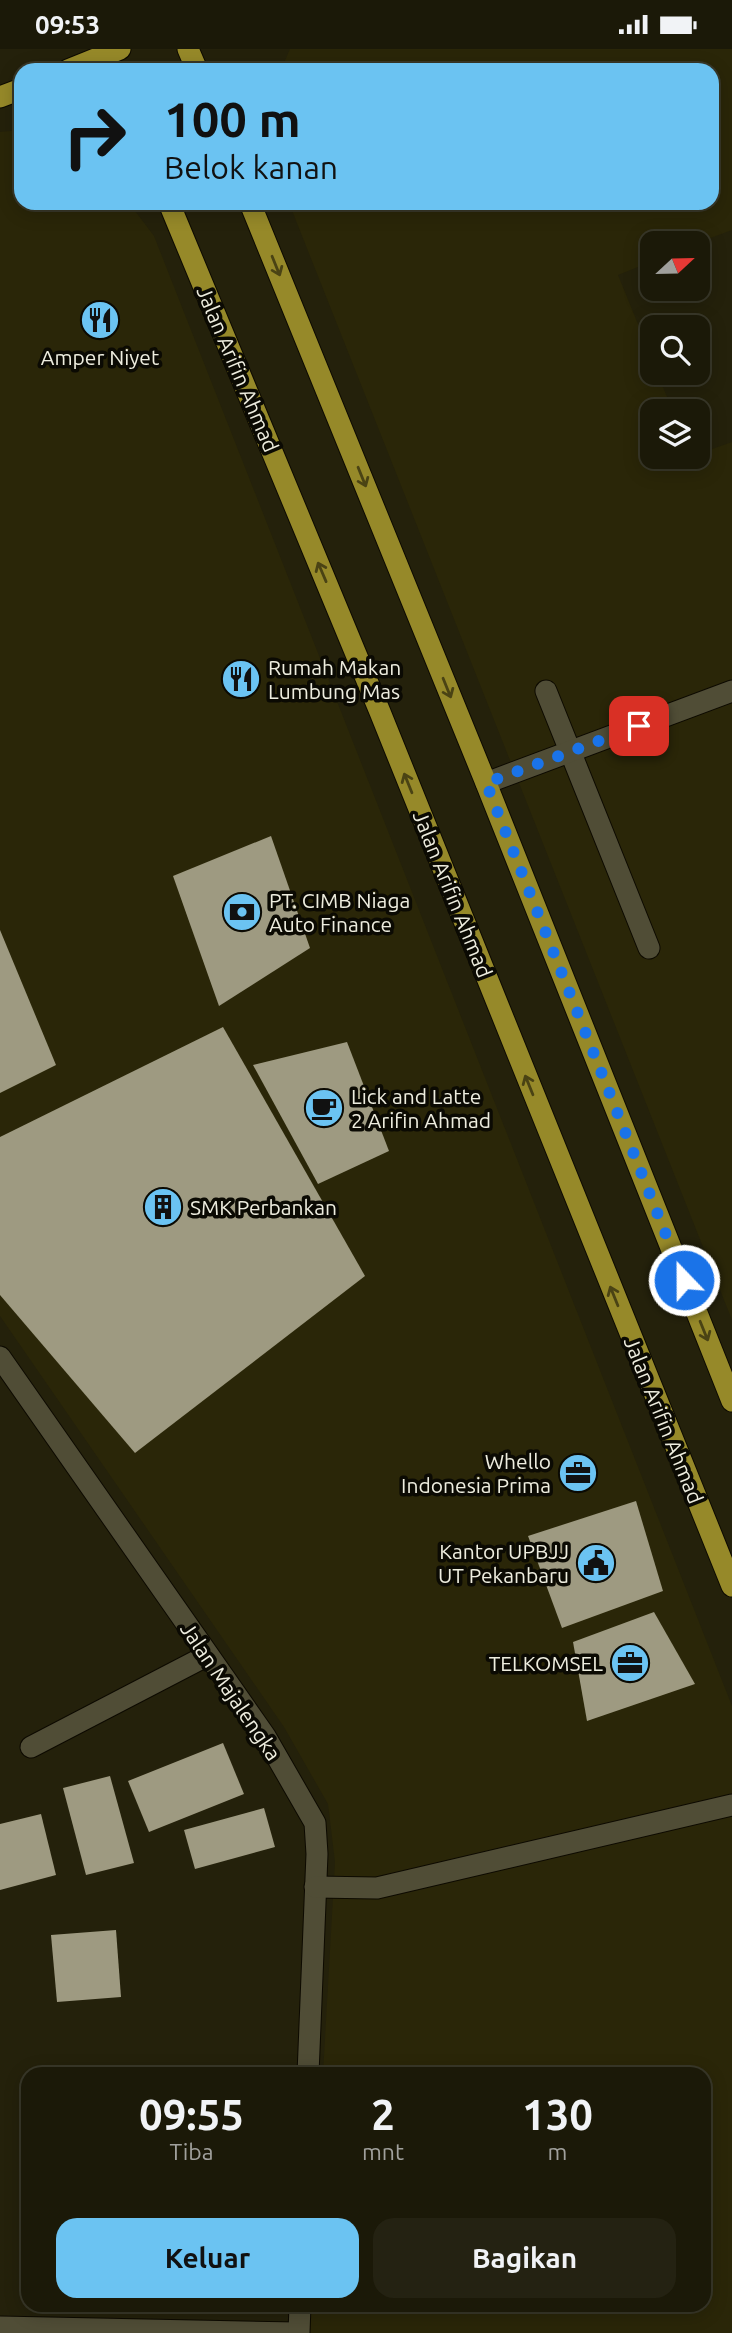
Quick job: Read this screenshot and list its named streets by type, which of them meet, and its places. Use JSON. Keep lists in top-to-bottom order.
{
  "streets": {
    "main road": ["Jalan Arifin Ahmad"],
    "street": ["Jalan Majalengka"]
  },
  "places": {
    "restaurant": ["Amper Niyet", "Rumah Makan Lumbung Mas"],
    "bank": ["PT. CIMB Niaga Auto Finance"],
    "cafe": ["Lick and Latte 2 Arifin Ahmad"],
    "building": ["SMK Perbankan"],
    "office": ["Whello Indonesia Prima", "TELKOMSEL"],
    "public building": ["Kantor UPBJJ UT Pekanbaru"]
  },
  "north": "right",
  "page": {
    "status": "09:53",
    "turn": ["100 m", "Belok kanan"],
    "eta": [
      "09:55",
      "Tiba",
      "2",
      "mnt",
      "130",
      "m"
    ],
    "buttons": ["Keluar", "Bagikan"]
  }
}
